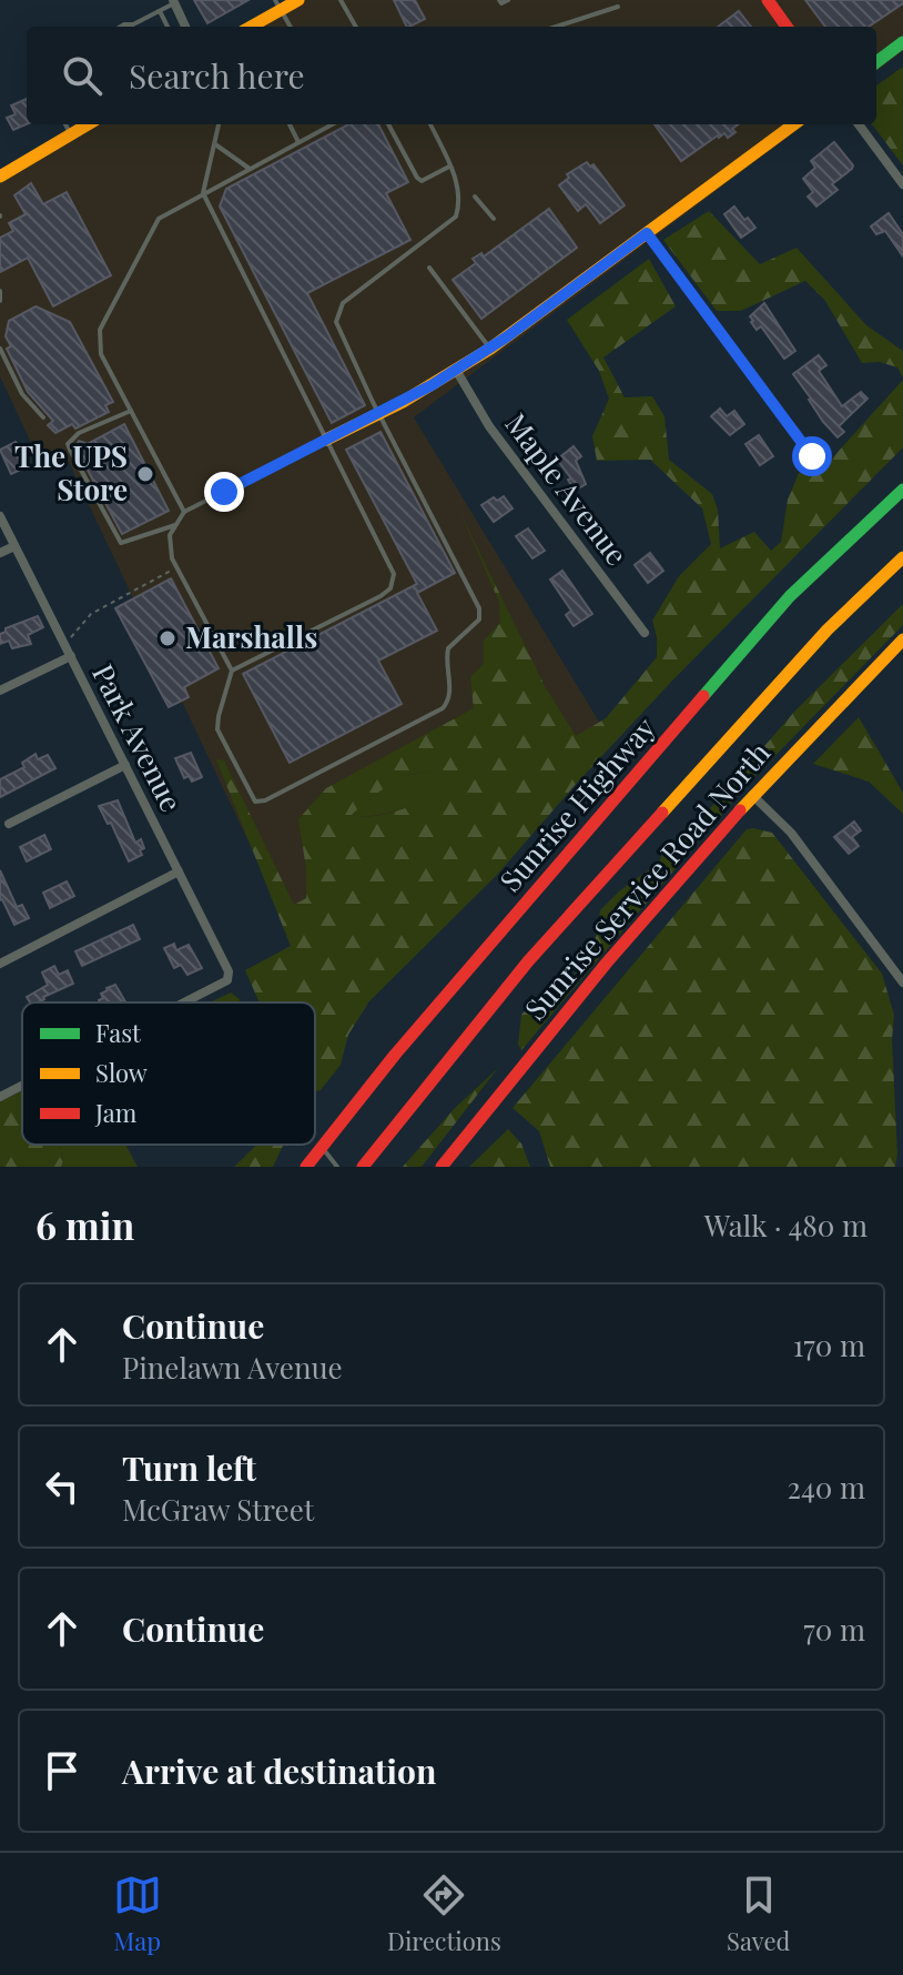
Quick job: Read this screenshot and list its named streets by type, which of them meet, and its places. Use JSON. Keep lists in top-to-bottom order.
{
  "streets": {
    "main road": ["Sunrise Highway", "Sunrise Service Road North"],
    "street": ["Maple Avenue", "Park Avenue"]
  },
  "places": ["The UPS Store", "Marshalls"],
  "legend": ["Fast", "Slow", "Jam"],
  "page": {
    "search": "Search here",
    "heading": ["6 min", "Walk · 480 m"],
    "list": [
      ["Continue", "Pinelawn Avenue", "170 m"],
      ["Turn left", "McGraw Street", "240 m"],
      ["Continue", "70 m"],
      "Arrive at destination"
    ],
    "nav": ["Map", "Directions", "Saved"]
  }
}
